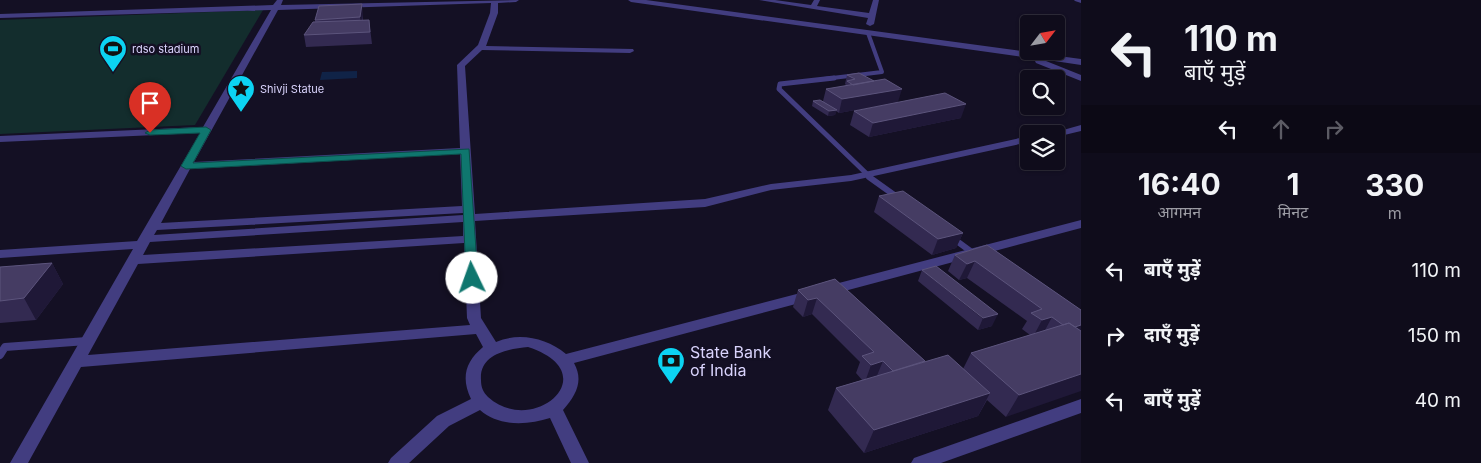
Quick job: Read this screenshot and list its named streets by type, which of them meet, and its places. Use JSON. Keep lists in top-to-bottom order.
{
  "places": {
    "sports": ["rdso stadium"],
    "place": ["Shivji Statue"],
    "bank": ["State Bank of India"]
  },
  "north": "top right",
  "page": {
    "turn": ["110 m", "बाएँ मुड़ें"],
    "eta": [
      "16:40",
      "आगमन",
      "1",
      "मिनट",
      "330",
      "m"
    ],
    "list": [
      {
        "name": "बाएँ मुड़ें",
        "value": "110 m"
      },
      {
        "name": "दाएँ मुड़ें",
        "value": "150 m"
      },
      {
        "name": "बाएँ मुड़ें",
        "value": "40 m"
      }
    ]
  }
}
